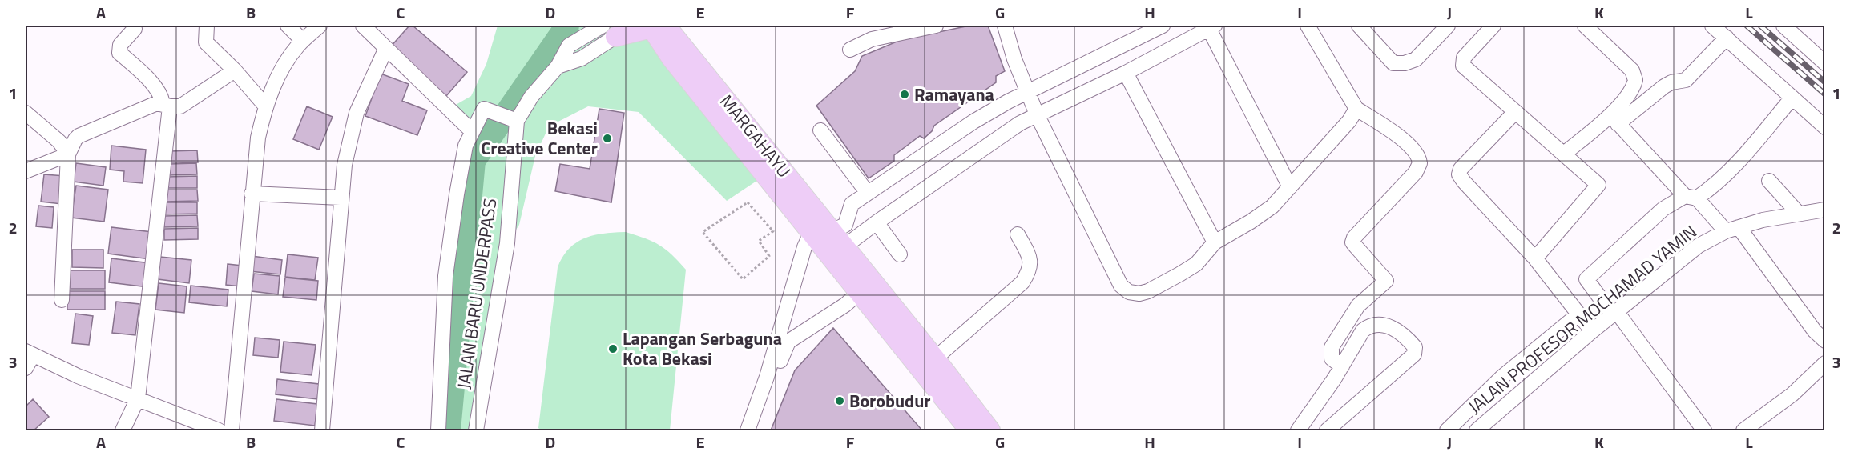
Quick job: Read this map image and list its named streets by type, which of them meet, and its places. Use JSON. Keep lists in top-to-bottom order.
{
  "streets": {
    "street": ["JALAN BARU UNDERPASS", "JALAN PROFESOR MOCHAMAD YAMIN"]
  },
  "places": [
    "Ramayana",
    "Bekasi Creative Center",
    "Lapangan Serbaguna Kota Bekasi",
    "Borobudur"
  ],
  "grid": {
    "columns": [
      "A",
      "B",
      "C",
      "D",
      "E",
      "F",
      "G",
      "H",
      "I",
      "J",
      "K",
      "L"
    ],
    "rows": ["1", "2", "3"]
  }
}
